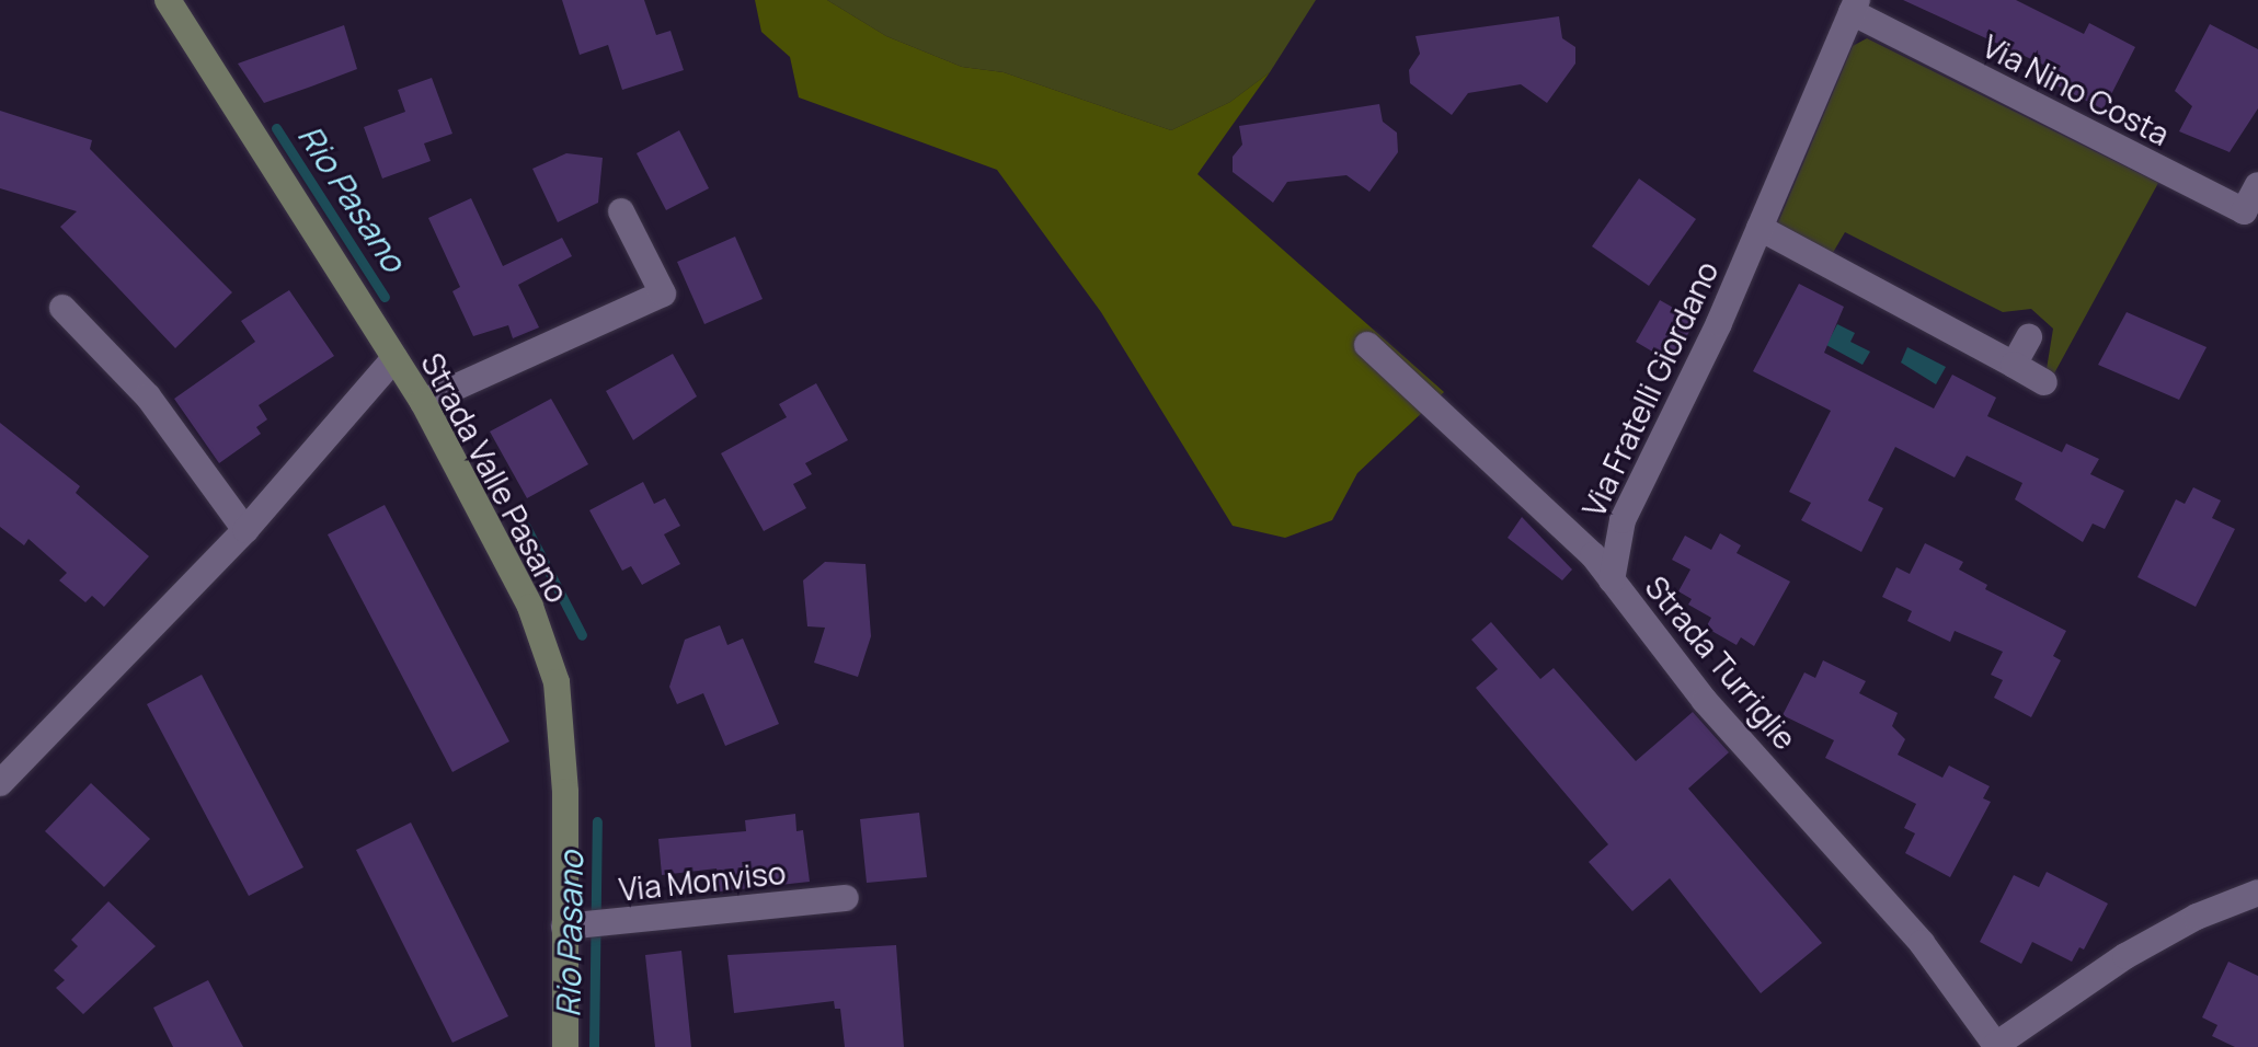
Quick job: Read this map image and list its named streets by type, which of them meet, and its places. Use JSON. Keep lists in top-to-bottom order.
{
  "streets": {
    "street": [
      "Via Nino Costa",
      "Via Fratelli Giordano",
      "Strada Valle Pasano",
      "Strada Turriglie",
      "Via Monviso"
    ]
  },
  "crossings": [
    ["Via Nino Costa", "Via Fratelli Giordano"],
    ["Via Fratelli Giordano", "Strada Turriglie"],
    ["Strada Valle Pasano", "Via Monviso"]
  ],
  "water": ["Rio Pasano"]
}
